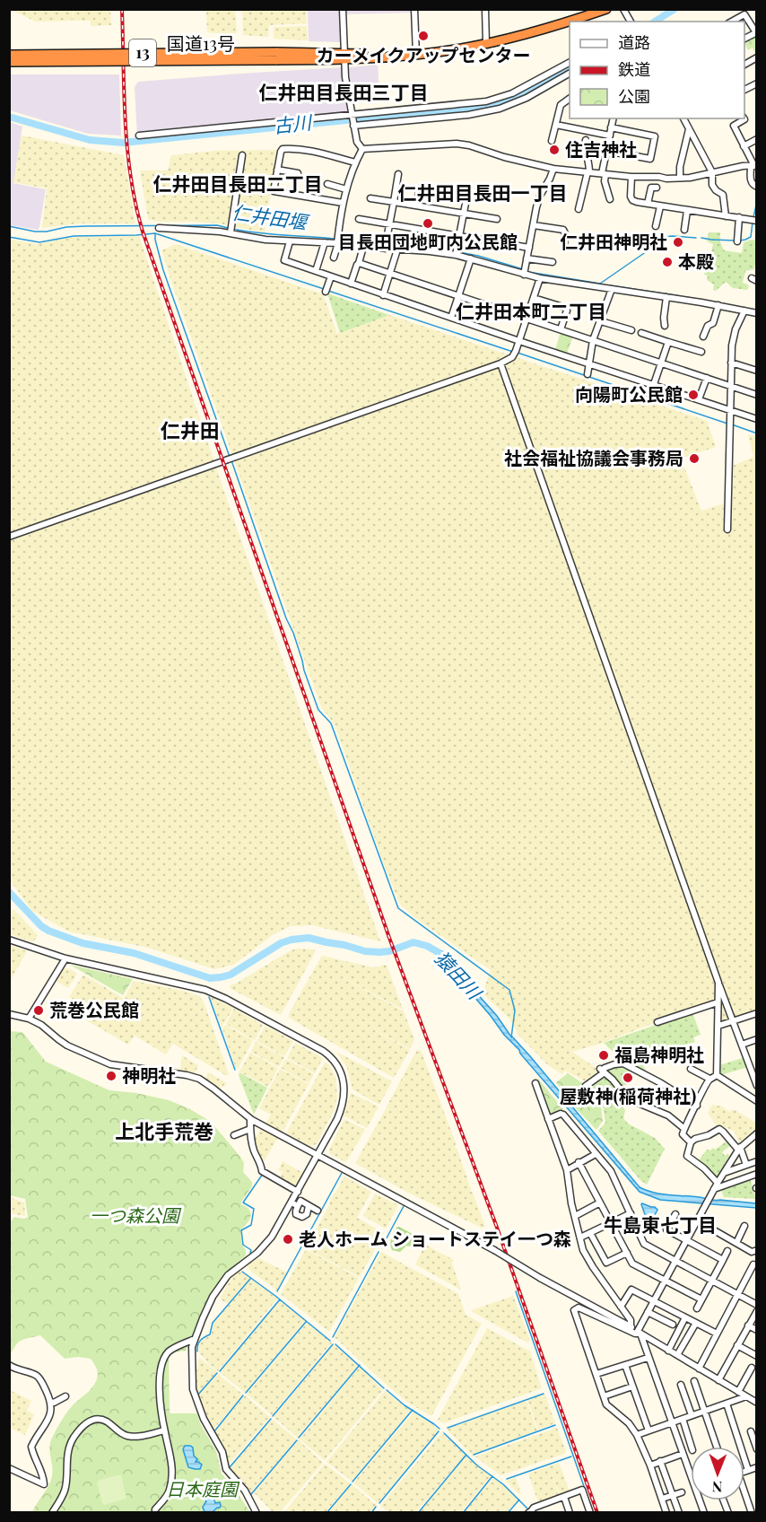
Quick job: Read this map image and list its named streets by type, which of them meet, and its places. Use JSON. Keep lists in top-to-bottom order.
{
  "streets": {
    "highway": ["国道13号", "13"]
  },
  "districts": [
    "仁井田目長田三丁目",
    "仁井田目長田二丁目",
    "仁井田目長田一丁目",
    "仁井田本町二丁目",
    "仁井田",
    "上北手荒巻",
    "牛島東七丁目"
  ],
  "water": ["古川", "仁井田堰", "猿田川"],
  "parks": ["一つ森公園", "日本庭園"],
  "places": [
    "カーメイクアップセンター",
    "住吉神社",
    "目長田団地町内公民館",
    "仁井田神明社",
    "本殿",
    "向陽町公民館",
    "社会福祉協議会事務局",
    "荒巻公民館",
    "福島神明社",
    "神明社",
    "屋敷神(稲荷神社)",
    "老人ホーム ショートステイ一つ森"
  ],
  "legend": ["道路", "鉄道", "公園"],
  "north": "bottom"
}
